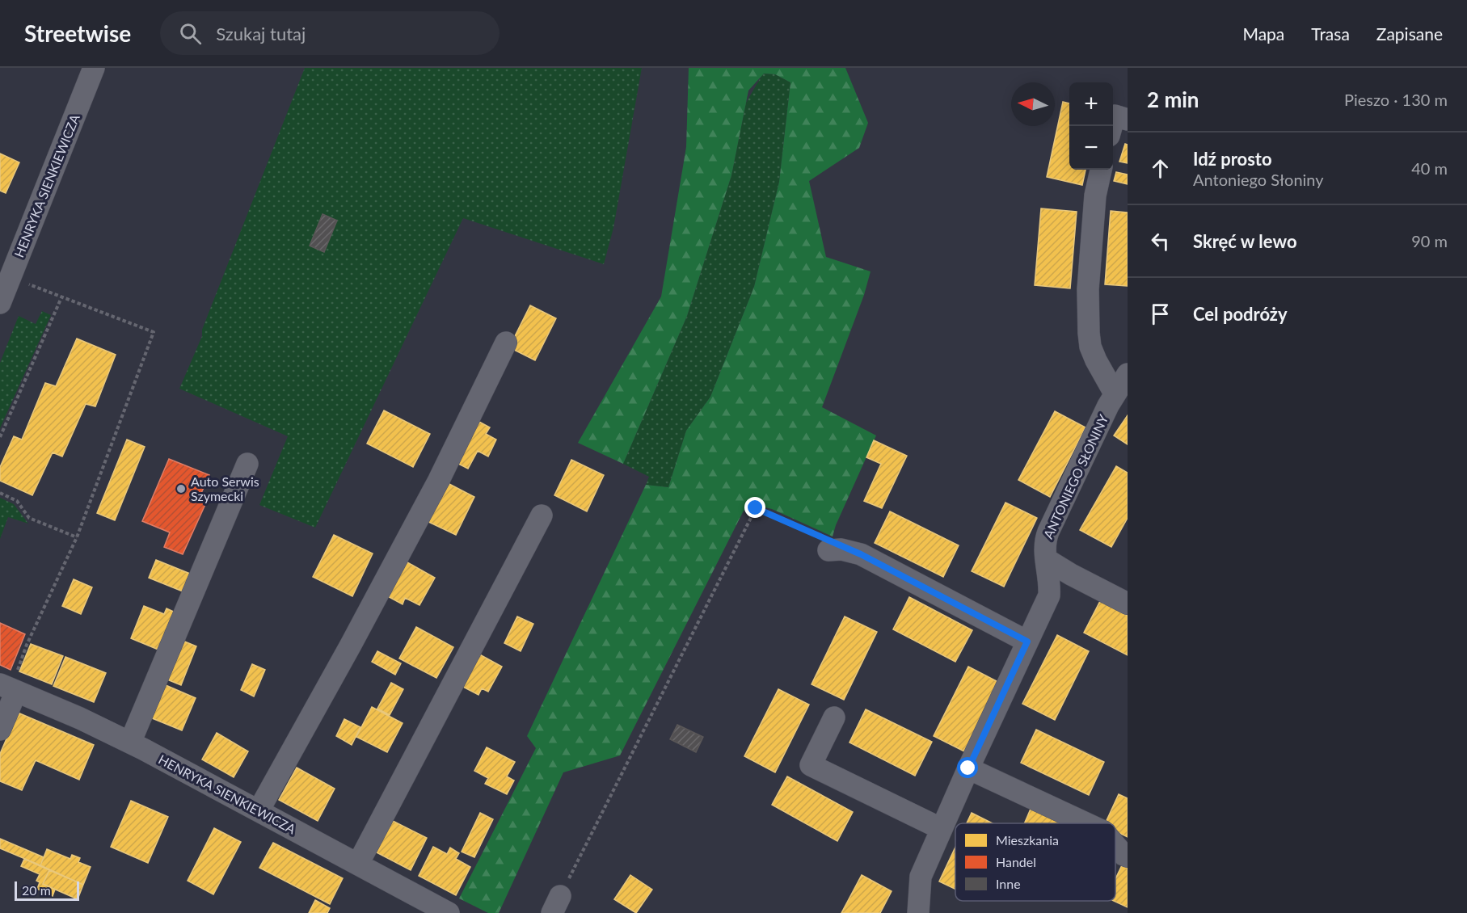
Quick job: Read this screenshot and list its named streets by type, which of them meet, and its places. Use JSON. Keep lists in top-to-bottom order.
{
  "streets": {
    "street": ["HENRYKA SIENKIEWICZA", "ANTONIEGO SŁONINY"]
  },
  "places": ["Auto Serwis Szymecki"],
  "legend": ["Mieszkania", "Handel", "Inne"],
  "scale_bar": "20 m",
  "north": "left",
  "page": {
    "header": "Streetwise",
    "search": "Szukaj tutaj",
    "nav": ["Mapa", "Trasa", "Zapisane"],
    "heading": ["2 min", "Pieszo · 130 m"],
    "map_buttons": ["+", "−"],
    "list": [
      ["Idź prosto", "Antoniego Słoniny", "40 m"],
      ["Skręć w lewo", "90 m"],
      "Cel podróży"
    ],
    "scale": "20 m"
  }
}
